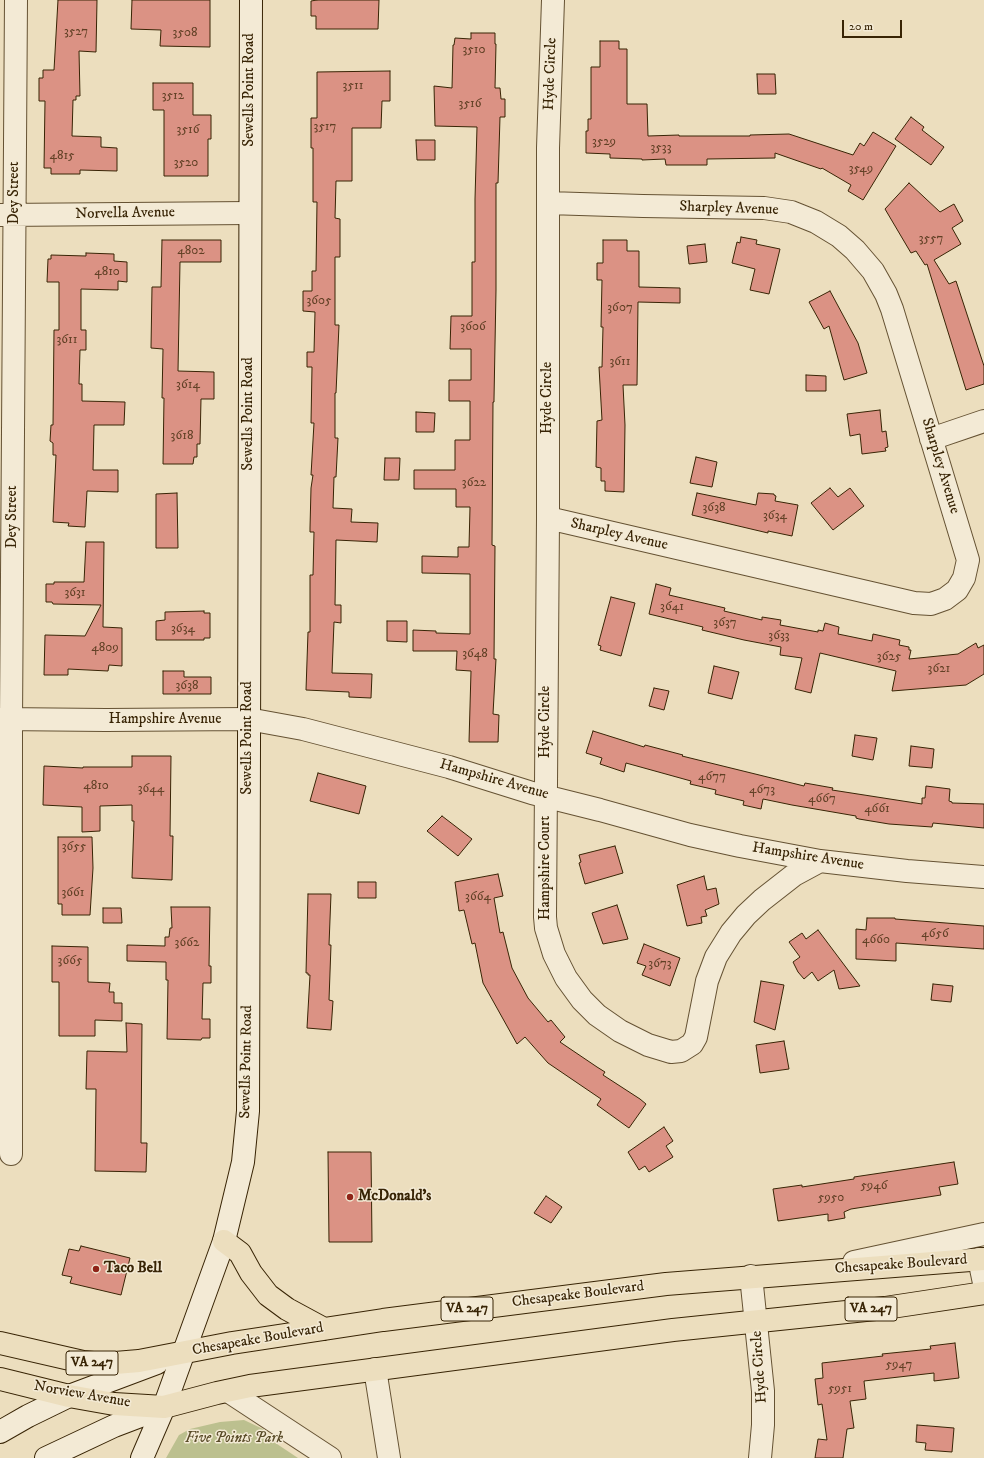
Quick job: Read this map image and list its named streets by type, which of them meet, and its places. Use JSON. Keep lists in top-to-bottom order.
{
  "streets": {
    "main road": ["Chesapeake Boulevard", "VA 247", "Norview Avenue"],
    "street": [
      "Hyde Circle",
      "Sewells Point Road",
      "Dey Street",
      "Sharpley Avenue",
      "Norvella Avenue",
      "Hampshire Avenue",
      "Hampshire Court"
    ]
  },
  "crossings": [
    ["Hyde Circle", "Sharpley Avenue"],
    ["Hyde Circle", "Hampshire Avenue"],
    ["Hyde Circle", "Hampshire Court"],
    ["Hyde Circle", "Chesapeake Boulevard"],
    ["Hyde Circle", "VA 247"],
    ["Sewells Point Road", "Norvella Avenue"],
    ["Sewells Point Road", "Hampshire Avenue"],
    ["Sewells Point Road", "Chesapeake Boulevard"],
    ["Sewells Point Road", "VA 247"],
    ["Sewells Point Road", "Norview Avenue"],
    ["Dey Street", "Norvella Avenue"],
    ["Dey Street", "Hampshire Avenue"],
    ["Hampshire Avenue", "Hampshire Court"],
    ["Chesapeake Boulevard", "VA 247"],
    ["Chesapeake Boulevard", "Norview Avenue"],
    ["VA 247", "Norview Avenue"]
  ],
  "parks": ["Five Points Park"],
  "places": ["McDonald's", "Taco Bell"],
  "house_numbers": [
    "3527",
    "3508",
    "3510",
    "3511",
    "3512",
    "3516",
    "3517",
    "3516",
    "3529",
    "3533",
    "4815",
    "3520",
    "3549",
    "3557",
    "4802",
    "4810",
    "3605",
    "3607",
    "3606",
    "3611",
    "3611",
    "3614",
    "3618",
    "3622",
    "3638",
    "3634",
    "3631",
    "3641",
    "3637",
    "3634",
    "3633",
    "4809",
    "3648",
    "3625",
    "3621",
    "3638",
    "4677",
    "4810",
    "3644",
    "4673",
    "4667",
    "4661",
    "3655",
    "3661",
    "3664",
    "4656",
    "4660",
    "3662",
    "3665",
    "3673",
    "5946",
    "5950",
    "5947",
    "5951"
  ],
  "scale_bar": "20 m"
}
